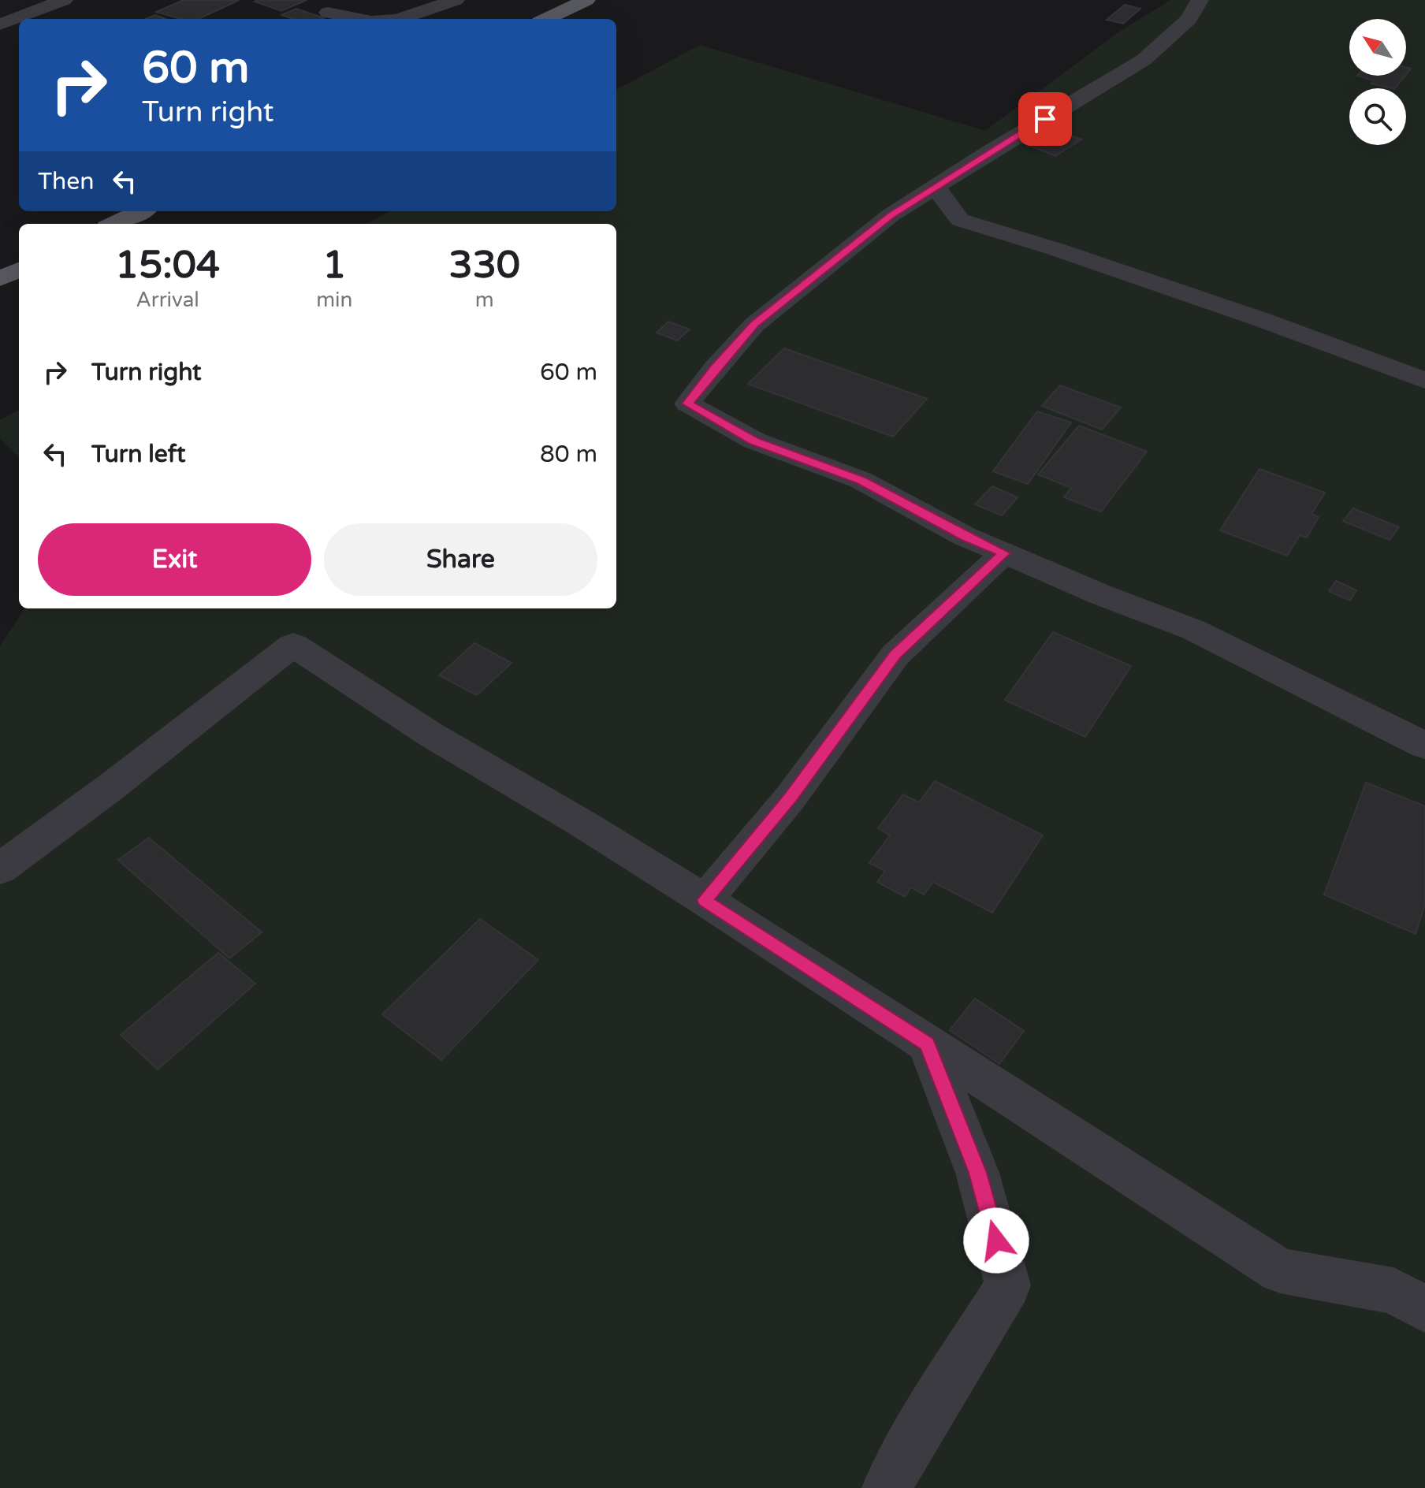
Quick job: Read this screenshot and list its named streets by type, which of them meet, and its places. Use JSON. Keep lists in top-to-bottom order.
{
  "north": "top left",
  "page": {
    "turn": ["60 m", "Turn right"],
    "then": "Then",
    "eta": [
      "15:04",
      "Arrival",
      "1",
      "min",
      "330",
      "m"
    ],
    "list": [
      {
        "name": "Turn right",
        "value": "60 m"
      },
      {
        "name": "Turn left",
        "value": "80 m"
      }
    ],
    "buttons": ["Exit", "Share"]
  }
}
